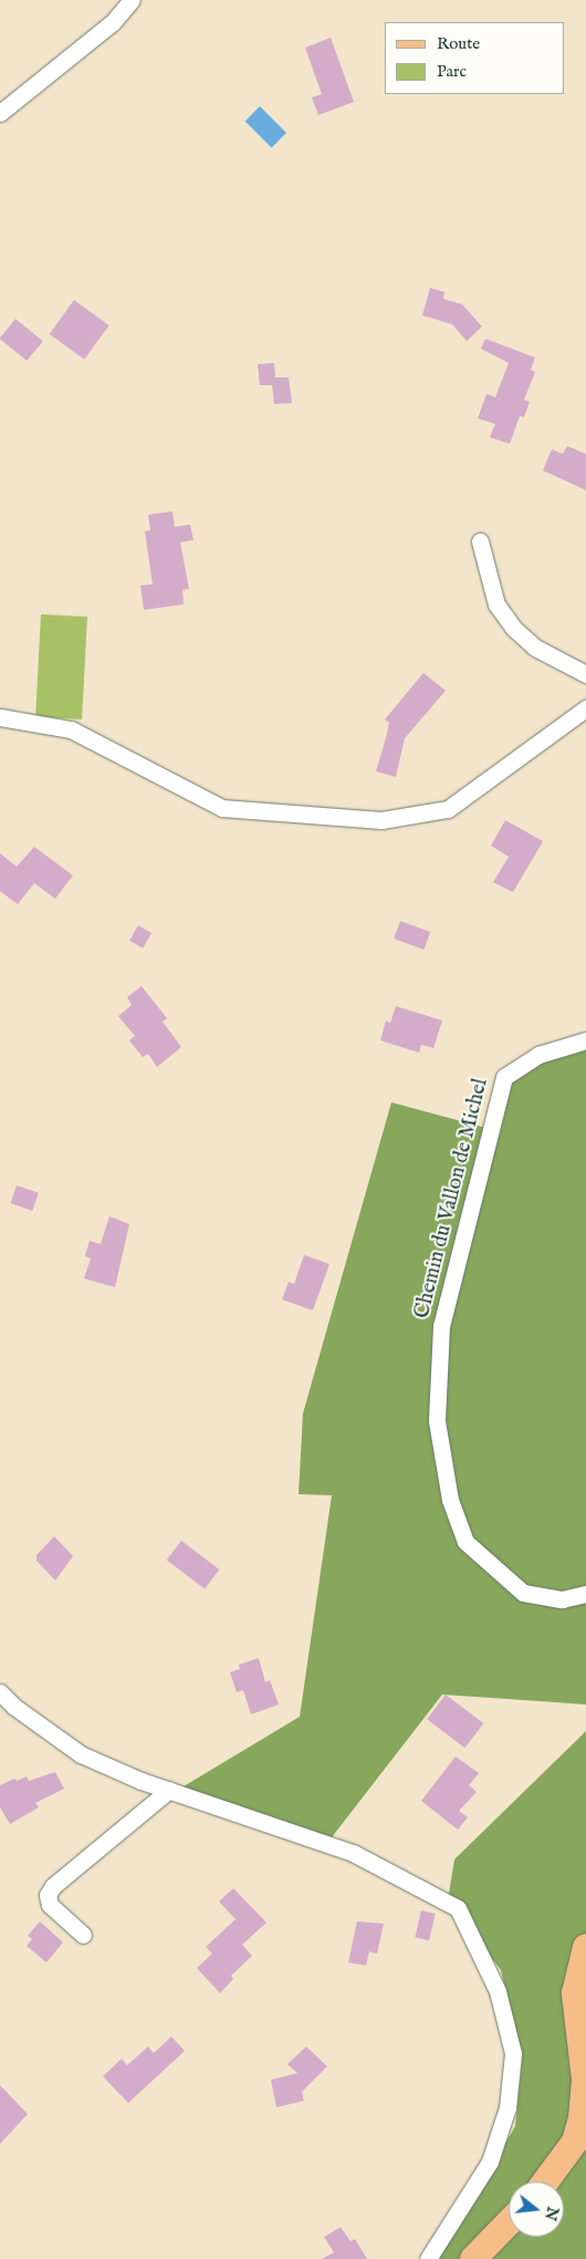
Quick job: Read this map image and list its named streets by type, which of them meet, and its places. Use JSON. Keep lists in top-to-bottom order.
{
  "streets": {
    "street": ["Chemin du Vallon de Michel"]
  },
  "legend": ["Route", "Parc"],
  "north": "right"
}
